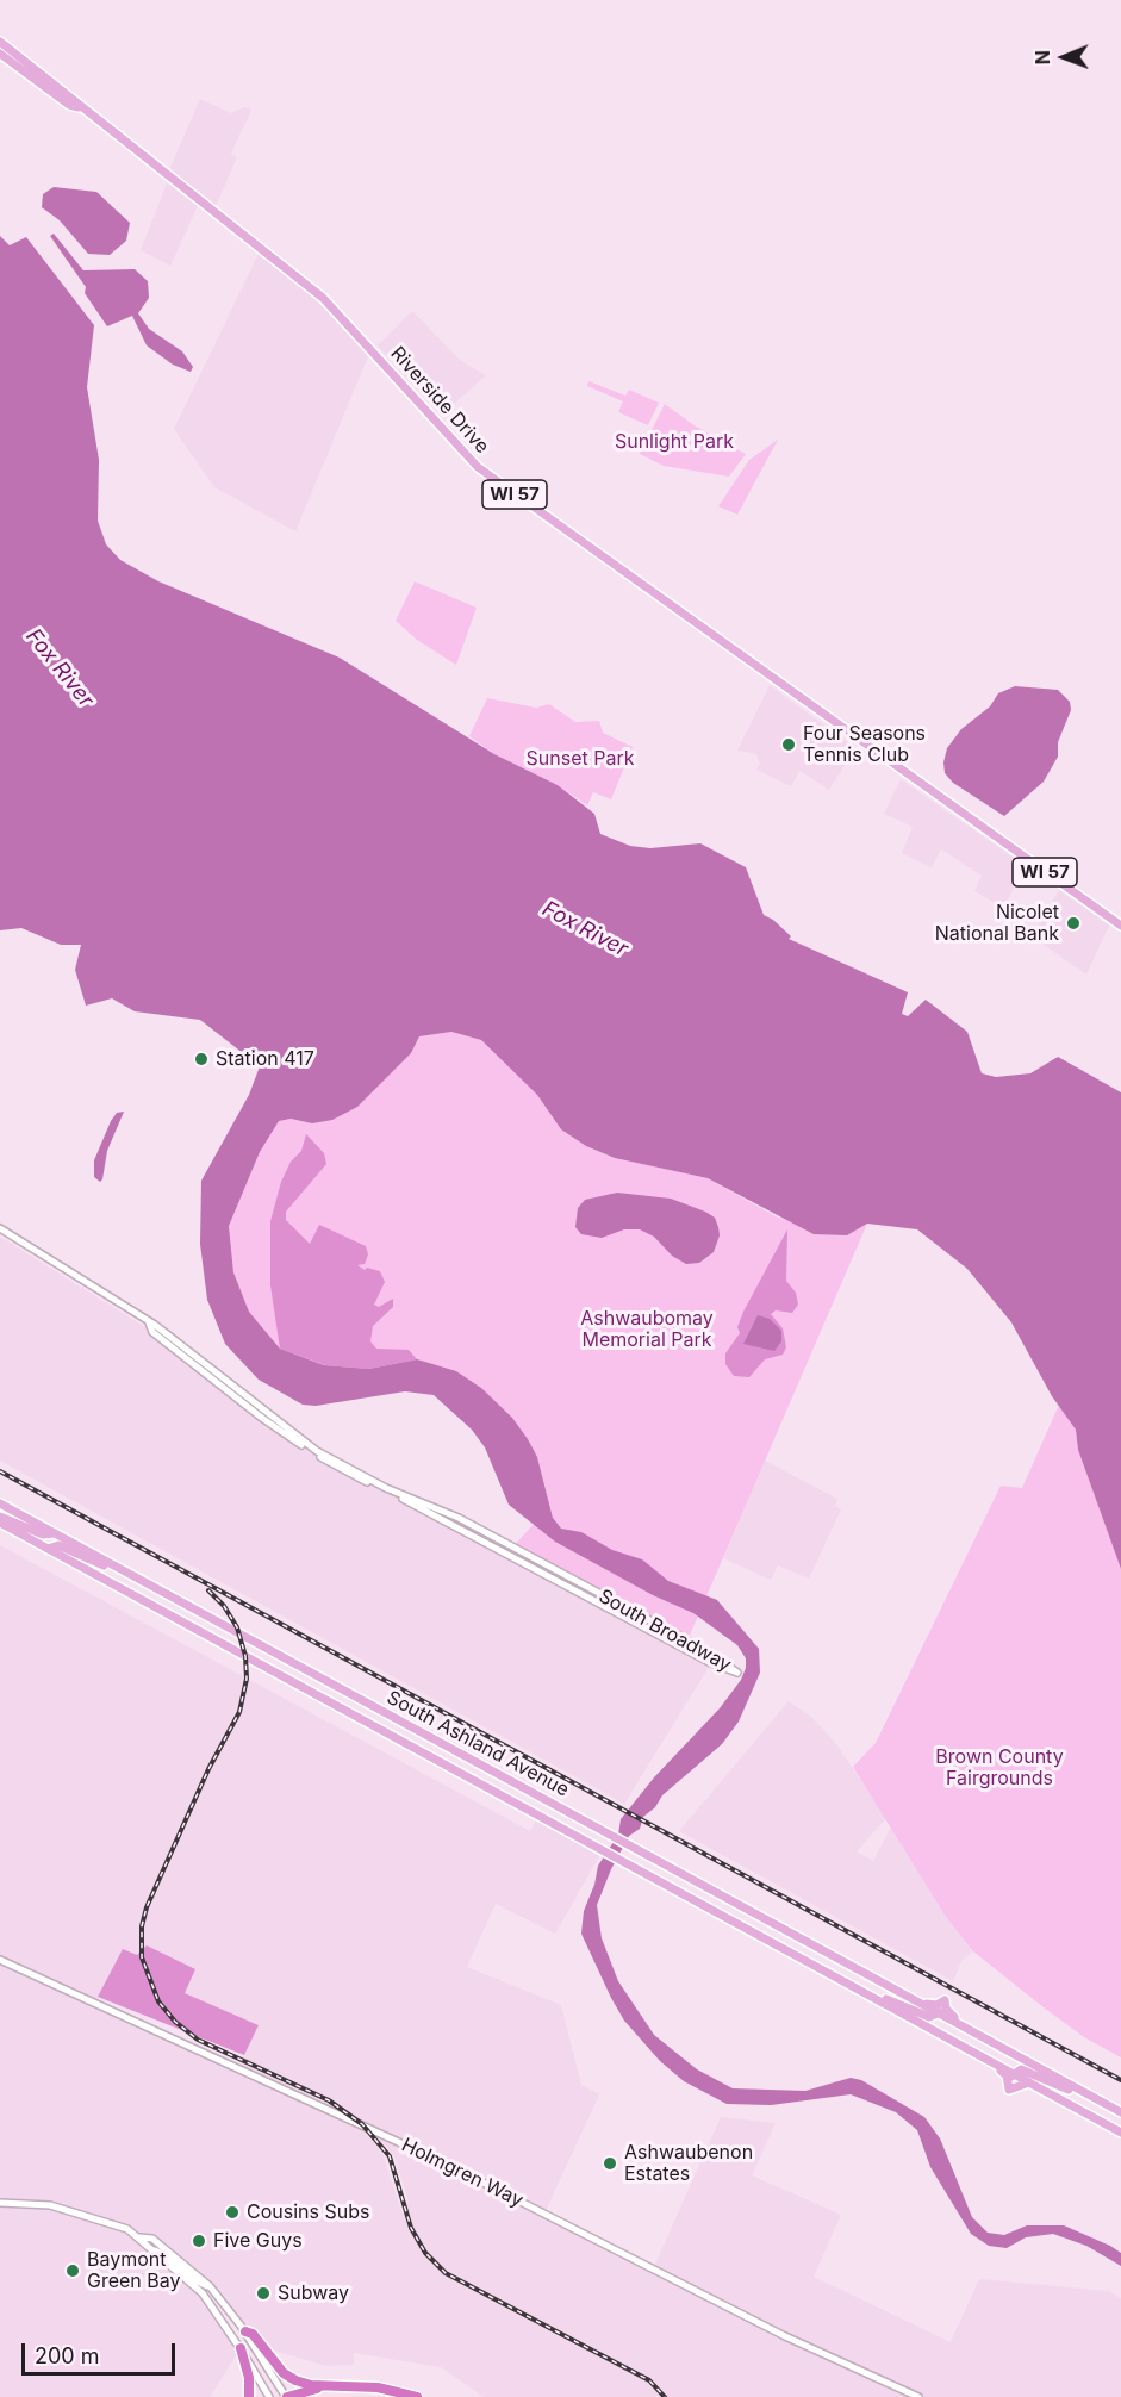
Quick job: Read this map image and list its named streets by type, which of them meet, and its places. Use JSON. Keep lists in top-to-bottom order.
{
  "streets": {
    "main road": ["Riverside Drive", "WI 57", "South Ashland Avenue"],
    "street": ["South Broadway", "Holmgren Way"]
  },
  "water": ["Fox River"],
  "parks": [
    "Sunlight Park",
    "Sunset Park",
    "Ashwaubomay Memorial Park",
    "Brown County Fairgrounds"
  ],
  "places": [
    "Four Seasons Tennis Club",
    "Nicolet National Bank",
    "Station 417",
    "Ashwaubenon Estates",
    "Cousins Subs",
    "Five Guys",
    "Baymont Green Bay",
    "Subway"
  ],
  "scale_bar": "200 m",
  "north": "left"
}
